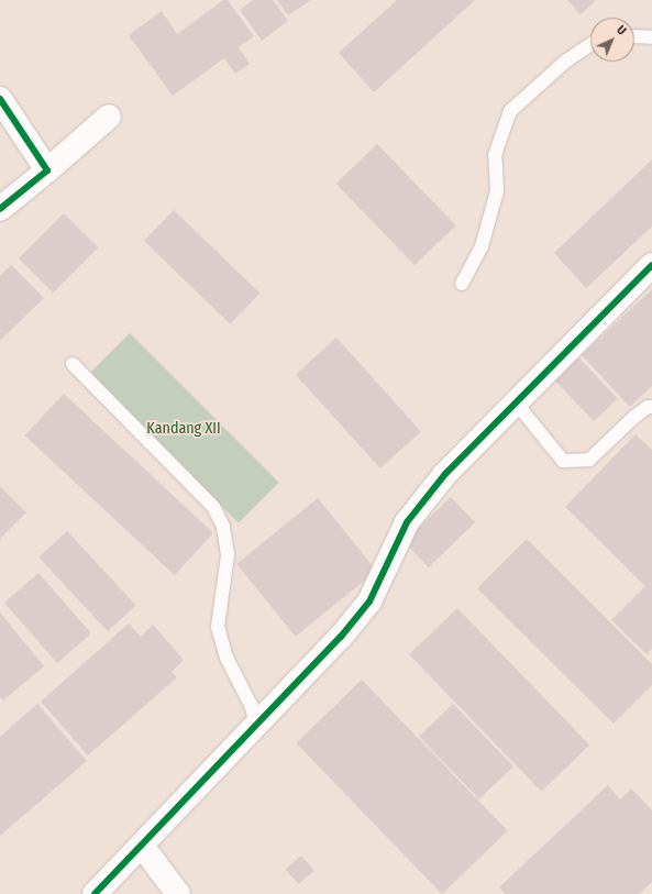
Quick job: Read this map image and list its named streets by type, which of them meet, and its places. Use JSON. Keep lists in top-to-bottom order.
{
  "parks": ["Kandang XII"],
  "north": "top right"
}
